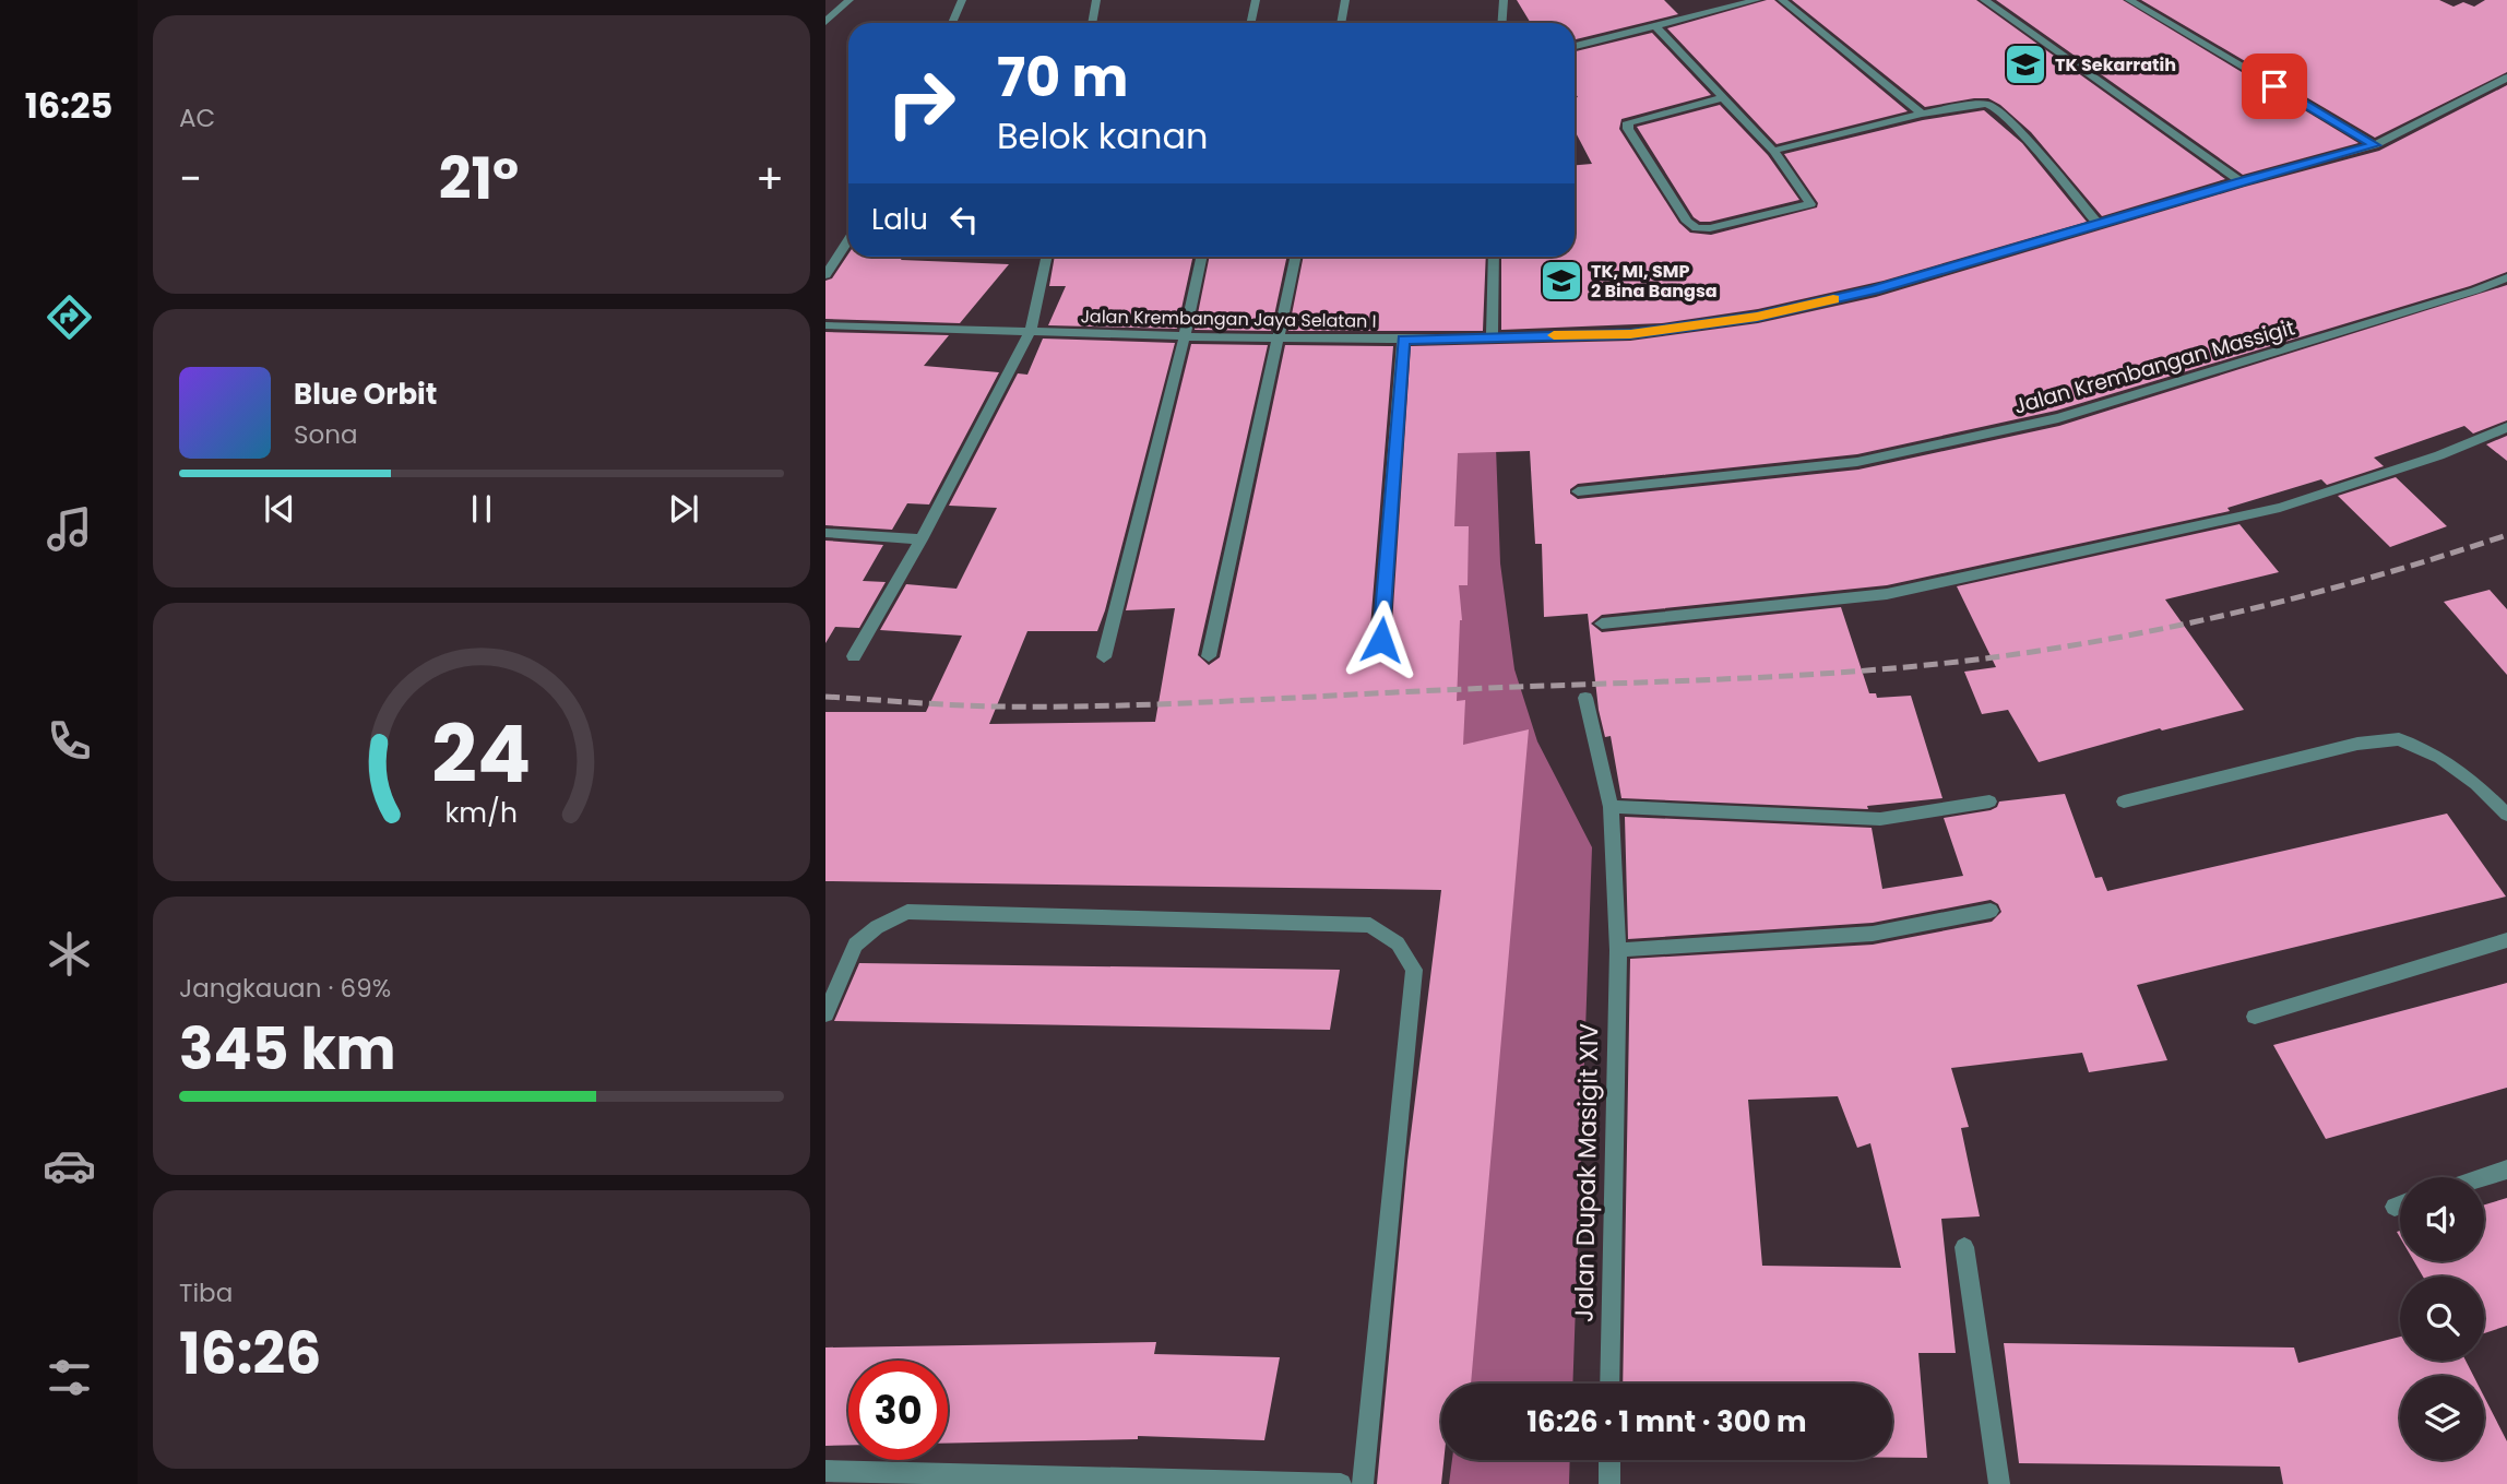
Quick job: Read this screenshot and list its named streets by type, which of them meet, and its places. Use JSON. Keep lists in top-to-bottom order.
{
  "streets": {
    "street": ["Jalan Krembangan Jaya Selatan I", "Jalan Krembangan Massigit", "Jalan Dupak Masigit XIV"]
  },
  "places": {
    "school or university": ["TK Sekarratih", "TK, MI, SMP 2 Bina Bangsa"]
  },
  "page": {
    "tabs": "16:25",
    "tile": [
      "AC",
      ["Jangkauan · 69%", "345 km"],
      ["Tiba", "16:26"]
    ],
    "turn": ["70 m", "Belok kanan"],
    "heat": ["−", "21°", "+"],
    "then": "Lalu",
    "song": ["Blue Orbit", "Sona"],
    "limit": "30",
    "trip": "16:26 · 1 mnt · 300 m",
    "gauge": ["24", "km/h"]
  }
}
